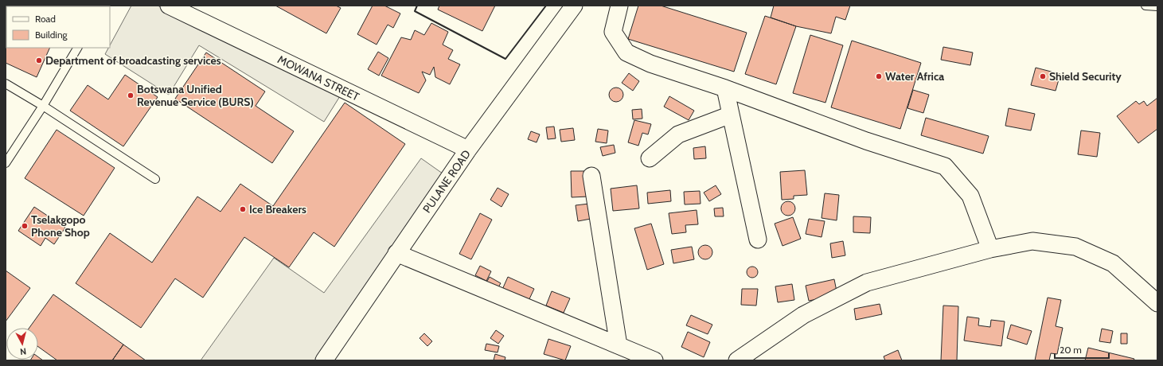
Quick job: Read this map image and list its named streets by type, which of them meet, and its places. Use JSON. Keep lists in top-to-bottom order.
{
  "streets": {
    "street": ["MOWANA STREET", "PULANE ROAD"]
  },
  "crossings": [
    ["MOWANA STREET", "PULANE ROAD"]
  ],
  "places": [
    "Department of broadcasting services",
    "Water Africa",
    "Shield Security",
    "Botswana Unified Revenue Service (BURS)",
    "Ice Breakers",
    "Tselakgopo Phone Shop"
  ],
  "legend": ["Road", "Building"],
  "scale_bar": "20 m",
  "north": "bottom"
}
